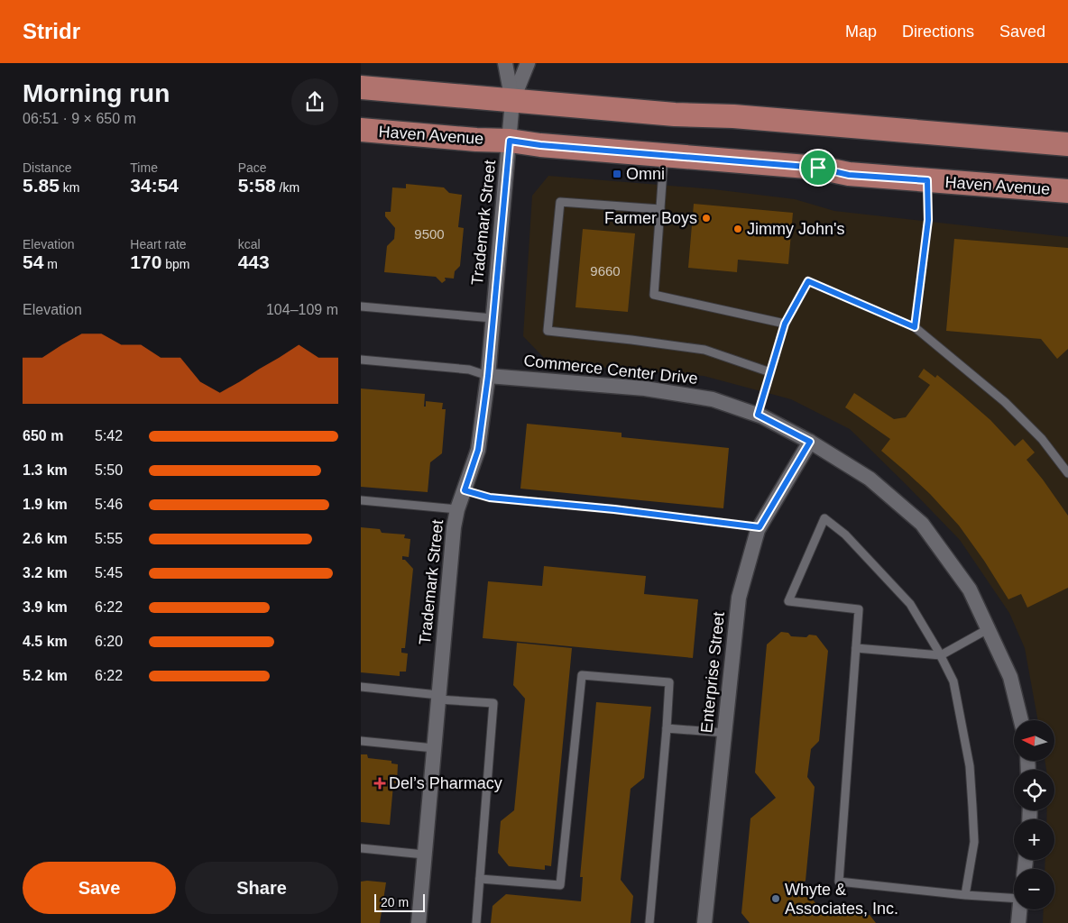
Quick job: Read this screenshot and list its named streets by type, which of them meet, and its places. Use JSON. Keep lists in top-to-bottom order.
{
  "streets": {
    "main road": ["Haven Avenue"],
    "street": ["Trademark Street", "Commerce Center Drive", "Enterprise Street"]
  },
  "crossings": [
    ["Haven Avenue", "Trademark Street"],
    ["Trademark Street", "Commerce Center Drive"],
    ["Commerce Center Drive", "Enterprise Street"]
  ],
  "places": {
    "transit": ["Omni"],
    "other": ["Farmer Boys", "Jimmy John's", "Whyte & Associates, Inc."],
    "health": ["Del’s Pharmacy"]
  },
  "house_numbers": ["9500", "9660"],
  "scale_bar": "20 m",
  "north": "left",
  "page": {
    "header": "Stridr",
    "nav": ["Map", "Directions", "Saved"],
    "heading": ["Morning run", "06:51 · 9 × 650 m"],
    "stats": [
      ["Distance", "5.85 km"],
      ["Time", "34:54"],
      ["Pace", "5:58 /km"],
      ["Elevation", "54 m"],
      ["Heart rate", "170 bpm"],
      ["kcal", "443"]
    ],
    "chart": ["Elevation", "104–109 m"],
    "list": [
      {
        "name": "650 m",
        "note": "5:42"
      },
      {
        "name": "1.3 km",
        "note": "5:50"
      },
      {
        "name": "1.9 km",
        "note": "5:46"
      },
      {
        "name": "2.6 km",
        "note": "5:55"
      },
      {
        "name": "3.2 km",
        "note": "5:45"
      },
      {
        "name": "3.9 km",
        "note": "6:22"
      },
      {
        "name": "4.5 km",
        "note": "6:20"
      },
      {
        "name": "5.2 km",
        "note": "6:22"
      }
    ],
    "map_buttons": ["+", "−"],
    "buttons": ["Save", "Share"],
    "scale": "20 m"
  }
}
